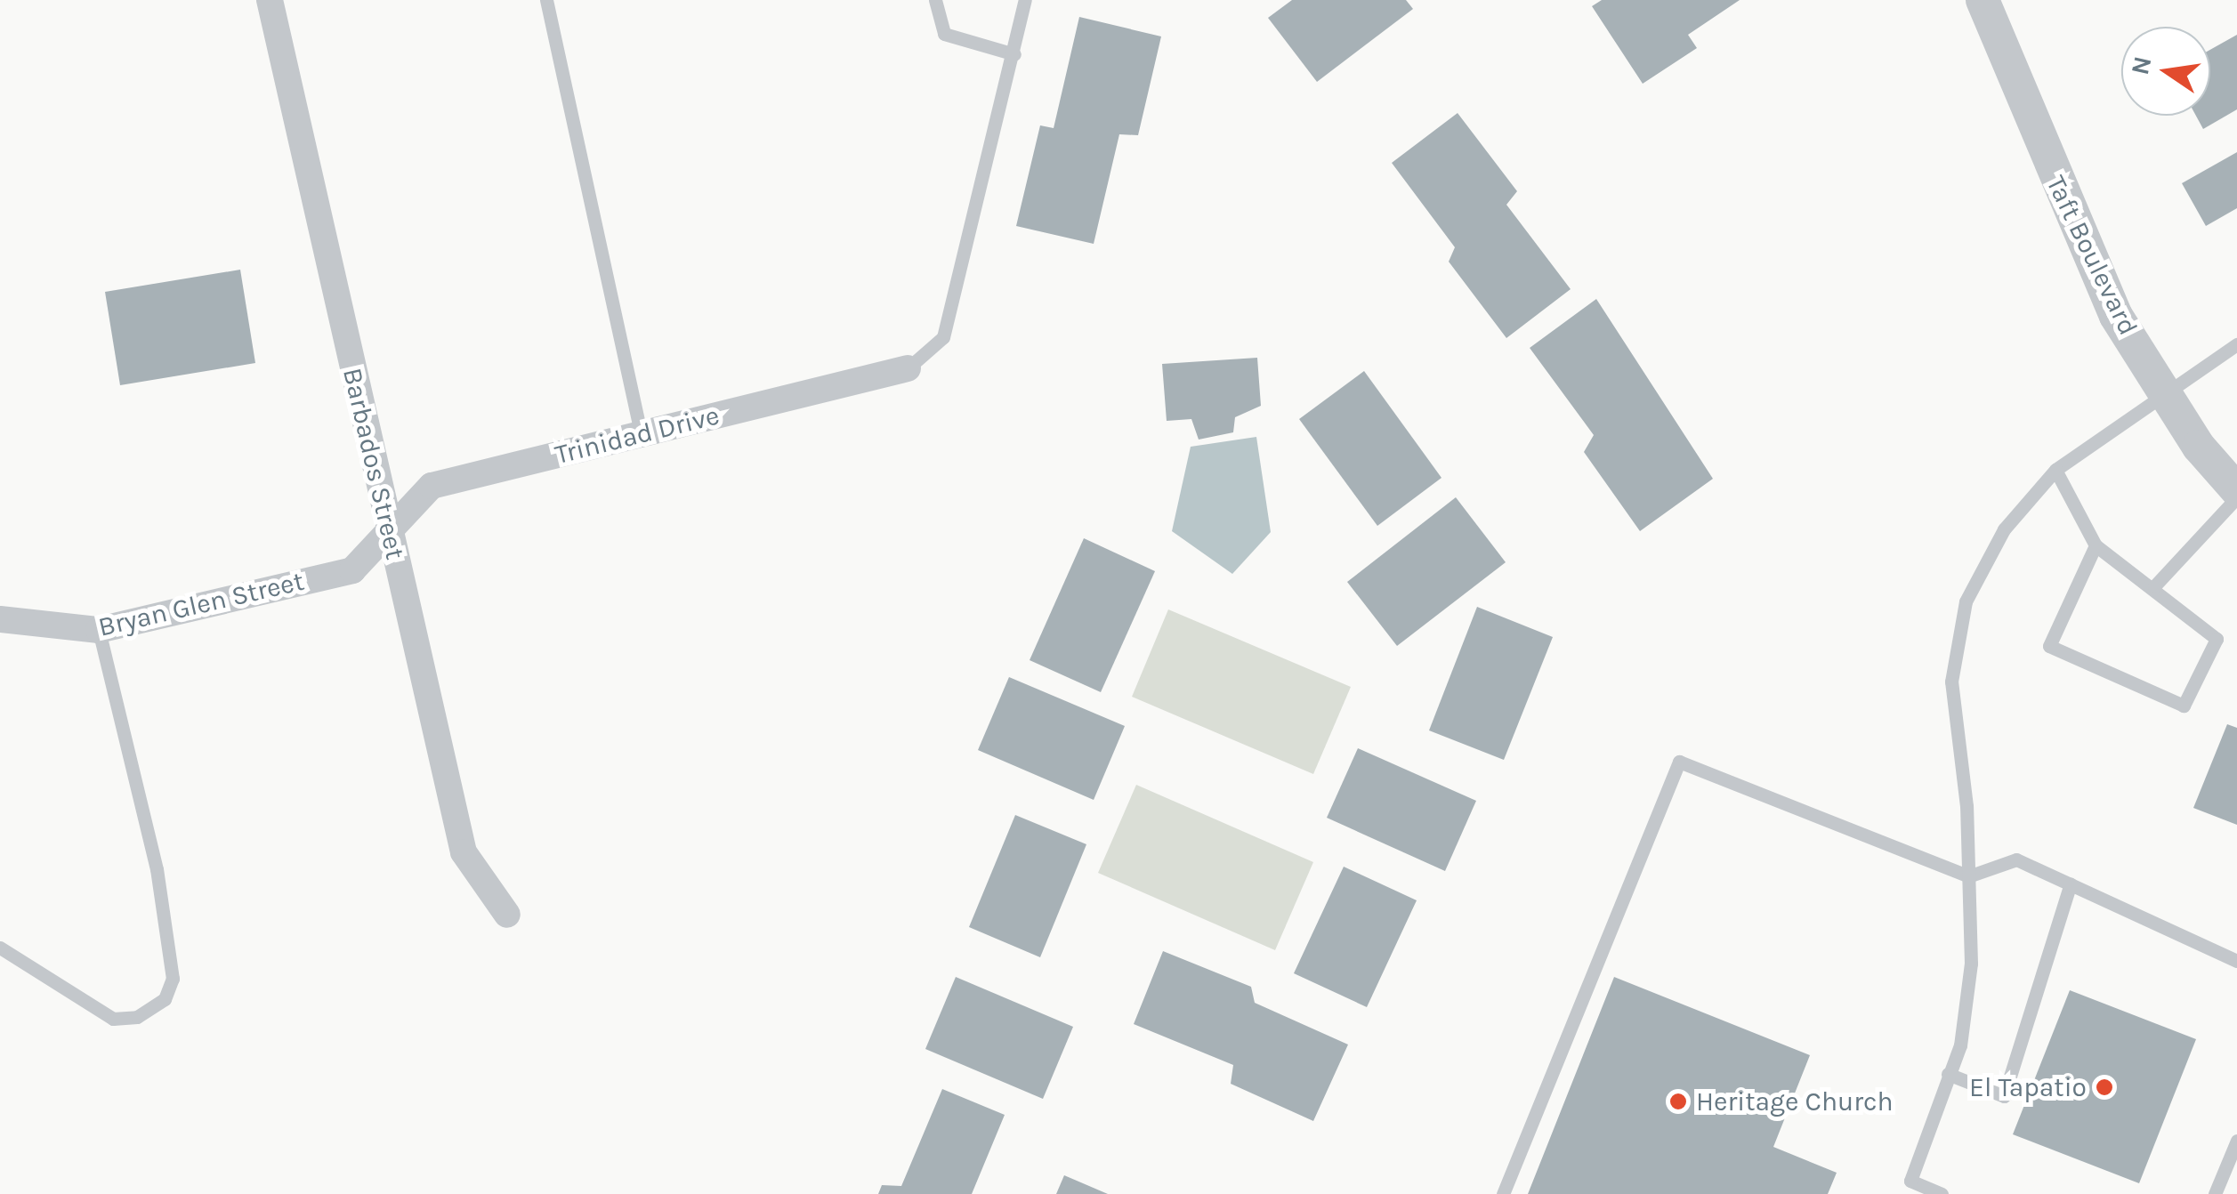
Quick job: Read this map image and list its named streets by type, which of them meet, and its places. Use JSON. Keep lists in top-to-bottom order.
{
  "streets": {
    "street": [
      "Taft Boulevard",
      "Trinidad Drive",
      "Barbados Street",
      "Bryan Glen Street"
    ]
  },
  "crossings": [
    ["Trinidad Drive", "Barbados Street"],
    ["Trinidad Drive", "Bryan Glen Street"],
    ["Barbados Street", "Bryan Glen Street"]
  ],
  "places": ["El Tapatio", "Heritage Church"],
  "north": "left"
}
